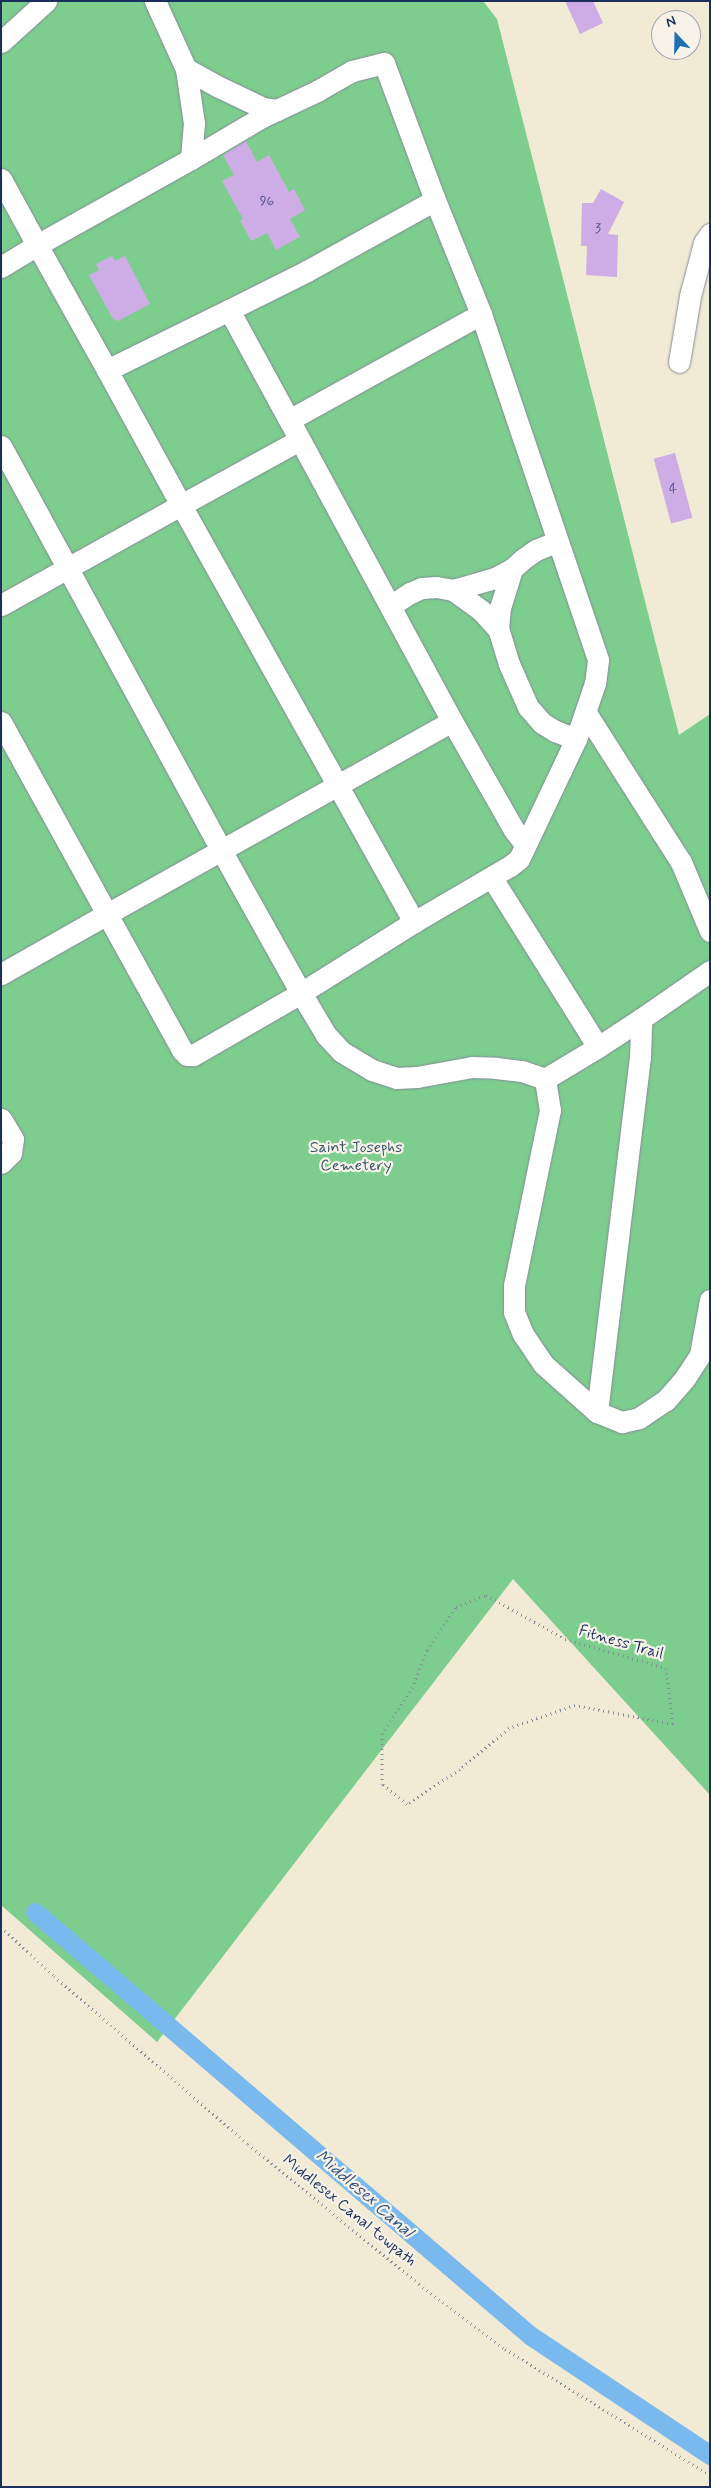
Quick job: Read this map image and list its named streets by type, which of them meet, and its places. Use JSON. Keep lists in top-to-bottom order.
{
  "streets": {
    "path": ["Fitness Trail", "Middlesex Canal towpath"]
  },
  "water": ["Middlesex Canal"],
  "parks": ["Saint Josephs Cemetery"],
  "house_numbers": ["96", "3", "4"],
  "north": "top"
}
